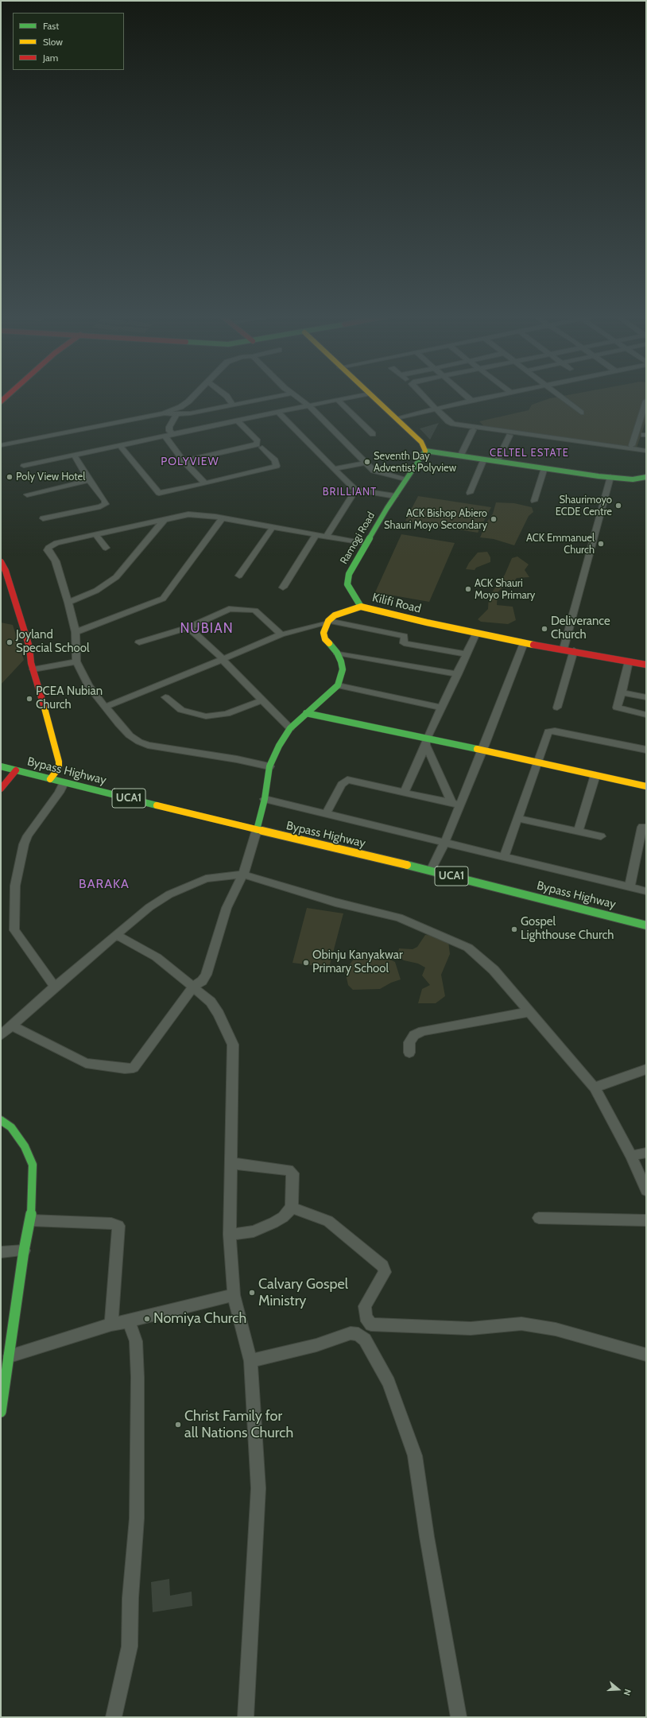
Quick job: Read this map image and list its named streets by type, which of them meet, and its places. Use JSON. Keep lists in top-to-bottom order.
{
  "streets": {
    "main road": [
      "Ramogi Road",
      "Kilifi Road",
      "Bypass Highway",
      "UCA1"
    ]
  },
  "crossings": [
    ["Ramogi Road", "Kilifi Road"]
  ],
  "districts": [
    "CELTEL ESTATE",
    "POLYVIEW",
    "BRILLIANT",
    "NUBIAN",
    "BARAKA"
  ],
  "places": [
    "Seventh Day Adventist Polyview",
    "Poly View Hotel",
    "Shaurimoyo ECDE Centre",
    "ACK Bishop Abiero Shauri Moyo Secondary",
    "ACK Emmanuel Church",
    "ACK Shauri Moyo Primary",
    "Deliverance Church",
    "Joyland Special School",
    "PCEA Nubian Church",
    "Gospel Lighthouse Church",
    "Obinju Kanyakwar Primary School",
    "Calvary Gospel Ministry",
    "Nomiya Church",
    "Christ Family for all Nations Church"
  ],
  "legend": ["Fast", "Slow", "Jam"],
  "north": "right"
}
